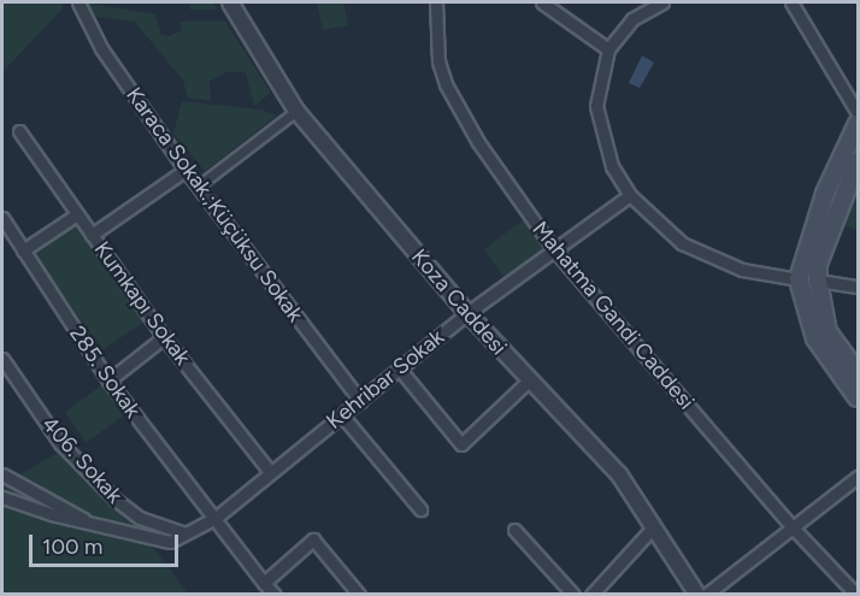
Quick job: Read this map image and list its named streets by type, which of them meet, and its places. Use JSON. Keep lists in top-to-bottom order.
{
  "streets": {
    "street": [
      "Karaca Sokak.;Küçüksu Sokak",
      "Koza Caddesi",
      "Kumkapı Sokak",
      "Mahatma Gandi Caddesi",
      "285. Sokak",
      "Kehribar Sokak",
      "406. Sokak"
    ]
  },
  "crossings": [
    ["Karaca Sokak.;Küçüksu Sokak", "Kehribar Sokak"],
    ["Koza Caddesi", "Kehribar Sokak"],
    ["Kumkapı Sokak", "Kehribar Sokak"],
    ["Mahatma Gandi Caddesi", "Kehribar Sokak"],
    ["285. Sokak", "Kehribar Sokak"],
    ["Kehribar Sokak", "406. Sokak"]
  ],
  "scale_bar": "100 m"
}
